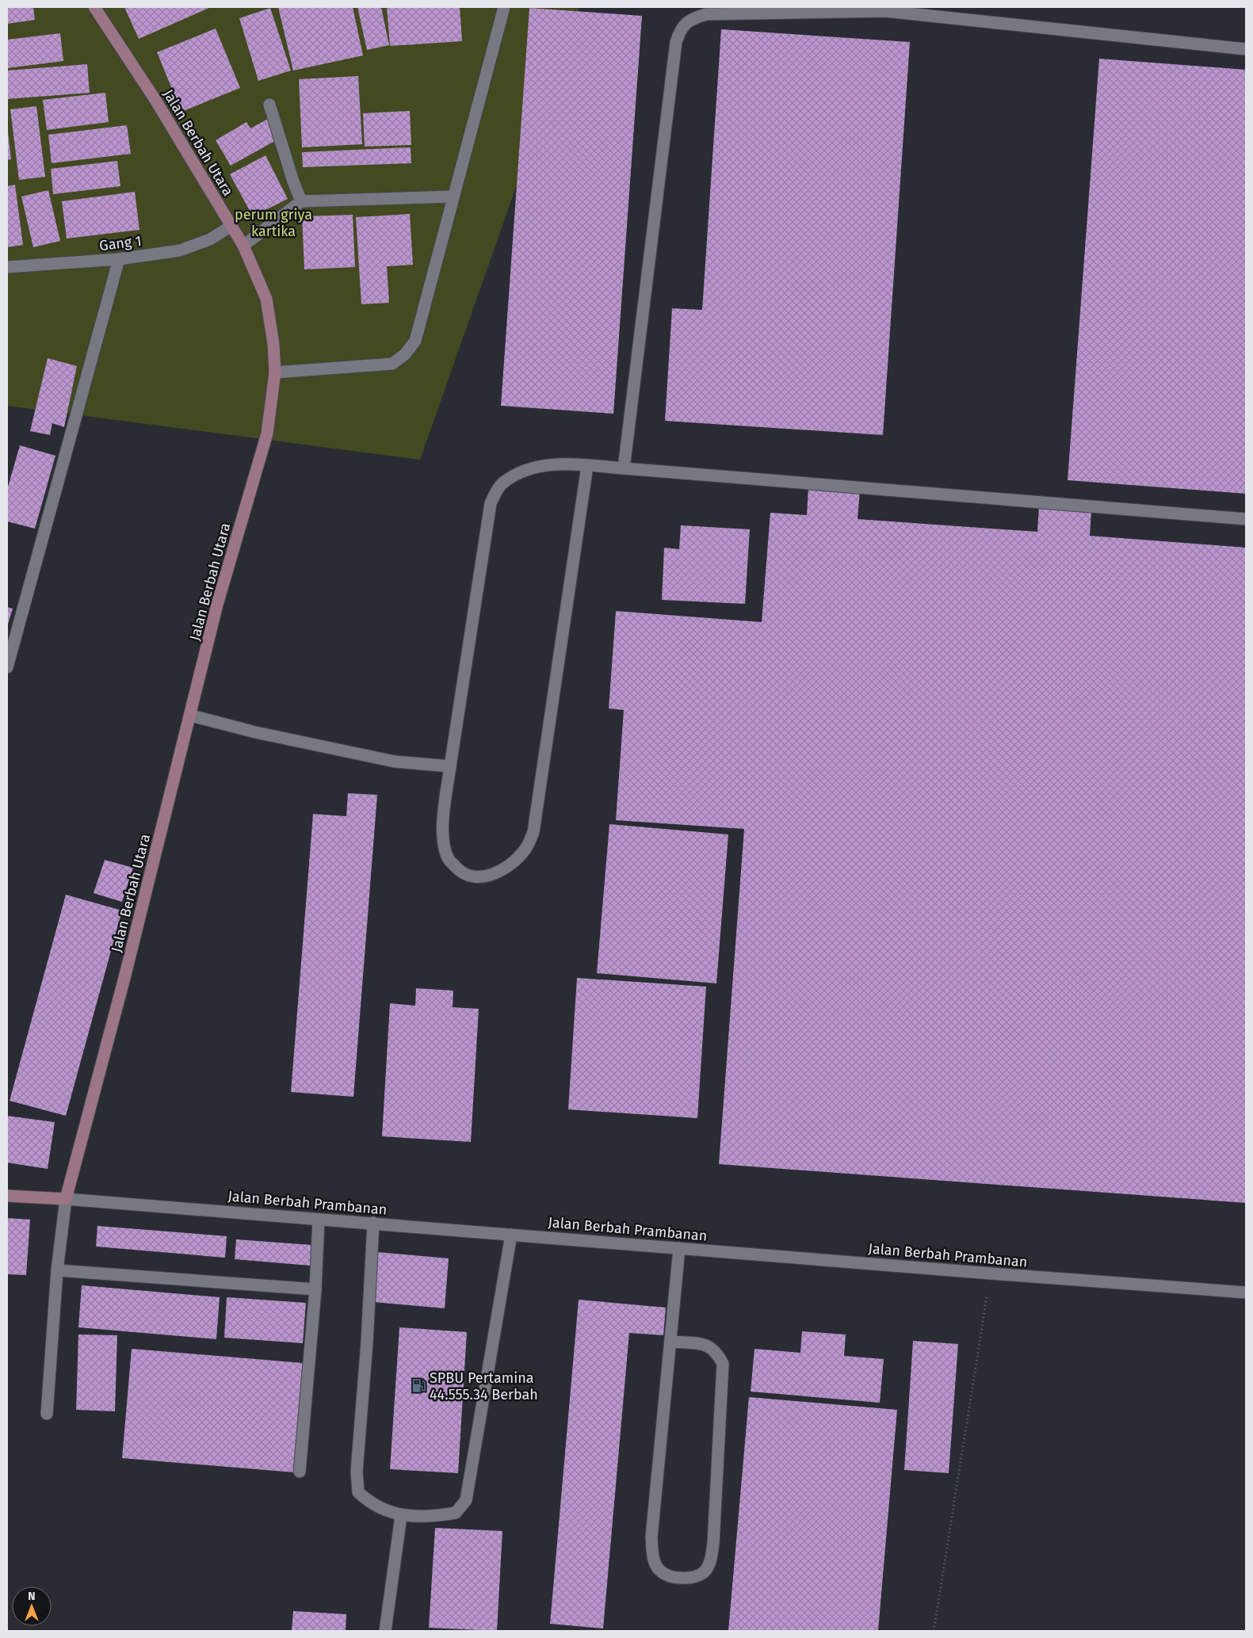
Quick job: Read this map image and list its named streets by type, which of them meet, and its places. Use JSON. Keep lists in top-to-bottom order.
{
  "streets": {
    "main road": ["Jalan Berbah Utara", "Jalan Berbah Prambanan"],
    "street": ["Gang 1"]
  },
  "crossings": [
    ["Jalan Berbah Utara", "Gang 1"],
    ["Jalan Berbah Utara", "Jalan Berbah Prambanan"]
  ],
  "parks": ["perum griya kartika"],
  "places": {
    "fuel station": ["SPBU Pertamina 44.555.34 Berbah"]
  },
  "north": "top"
}
